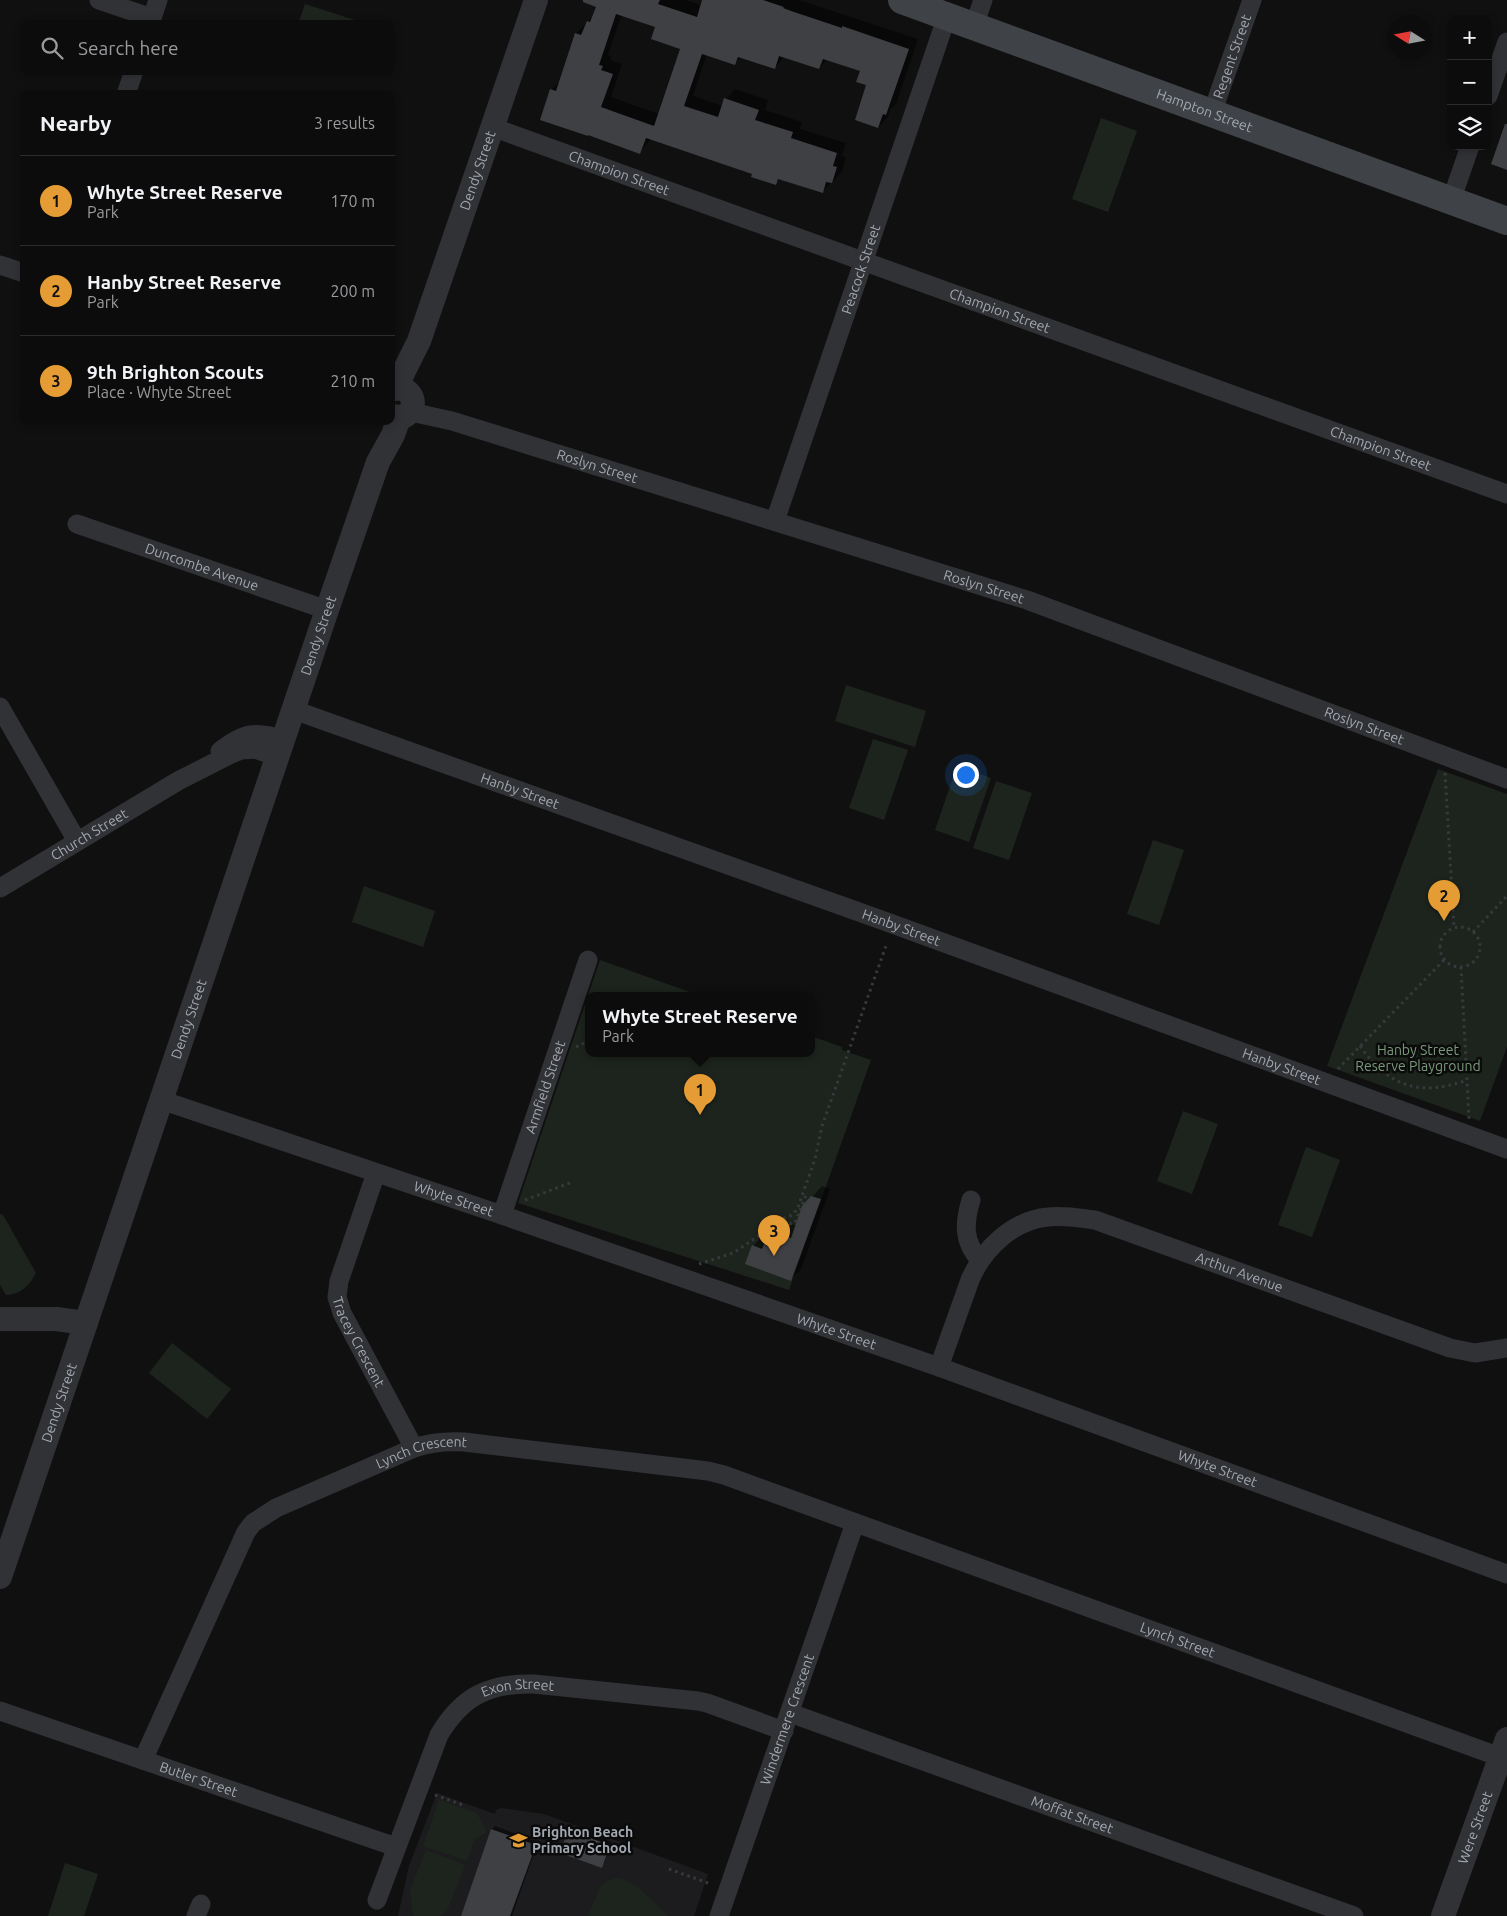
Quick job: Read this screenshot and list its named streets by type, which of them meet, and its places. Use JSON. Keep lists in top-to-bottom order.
{
  "streets": {
    "main road": ["Hampton Street"],
    "street": [
      "Regent Street",
      "Dendy Street",
      "Champion Street",
      "Peacock Street",
      "Roslyn Street",
      "Duncombe Avenue",
      "Hanby Street",
      "Church Street",
      "Armfield Street",
      "Whyte Street",
      "Arthur Avenue",
      "Tracey Crescent",
      "Lynch Crescent",
      "Lynch Street",
      "Exon Street",
      "Windermere Crescent",
      "Butler Street",
      "Moffat Street",
      "Were Street"
    ]
  },
  "crossings": [
    ["Regent Street", "Hampton Street"],
    ["Hampton Street", "Peacock Street"],
    ["Dendy Street", "Champion Street"],
    ["Dendy Street", "Roslyn Street"],
    ["Dendy Street", "Duncombe Avenue"],
    ["Dendy Street", "Hanby Street"],
    ["Dendy Street", "Church Street"],
    ["Dendy Street", "Whyte Street"],
    ["Champion Street", "Peacock Street"],
    ["Peacock Street", "Roslyn Street"],
    ["Armfield Street", "Whyte Street"],
    ["Whyte Street", "Arthur Avenue"],
    ["Whyte Street", "Tracey Crescent"],
    ["Tracey Crescent", "Lynch Crescent"],
    ["Lynch Crescent", "Lynch Street"],
    ["Lynch Crescent", "Windermere Crescent"],
    ["Lynch Crescent", "Butler Street"],
    ["Lynch Street", "Windermere Crescent"],
    ["Lynch Street", "Were Street"],
    ["Exon Street", "Windermere Crescent"],
    ["Exon Street", "Butler Street"],
    ["Windermere Crescent", "Moffat Street"]
  ],
  "parks": ["Hanby Street Reserve Playground"],
  "places": {
    "school or university": ["Brighton Beach Primary School"]
  },
  "north": "left",
  "page": {
    "map_buttons": ["+", "−"],
    "search": "Search here",
    "heading": ["Nearby", "3 results"],
    "list": [
      {
        "mark": "1",
        "name": "Whyte Street Reserve",
        "note": "Park",
        "value": "170 m"
      },
      {
        "mark": "2",
        "name": "Hanby Street Reserve",
        "note": "Park",
        "value": "200 m"
      },
      {
        "mark": "3",
        "name": "9th Brighton Scouts",
        "note": "Place · Whyte Street",
        "value": "210 m"
      }
    ],
    "pins": ["2", "1", "3"],
    "popup": ["Whyte Street Reserve", "Park"]
  }
}
